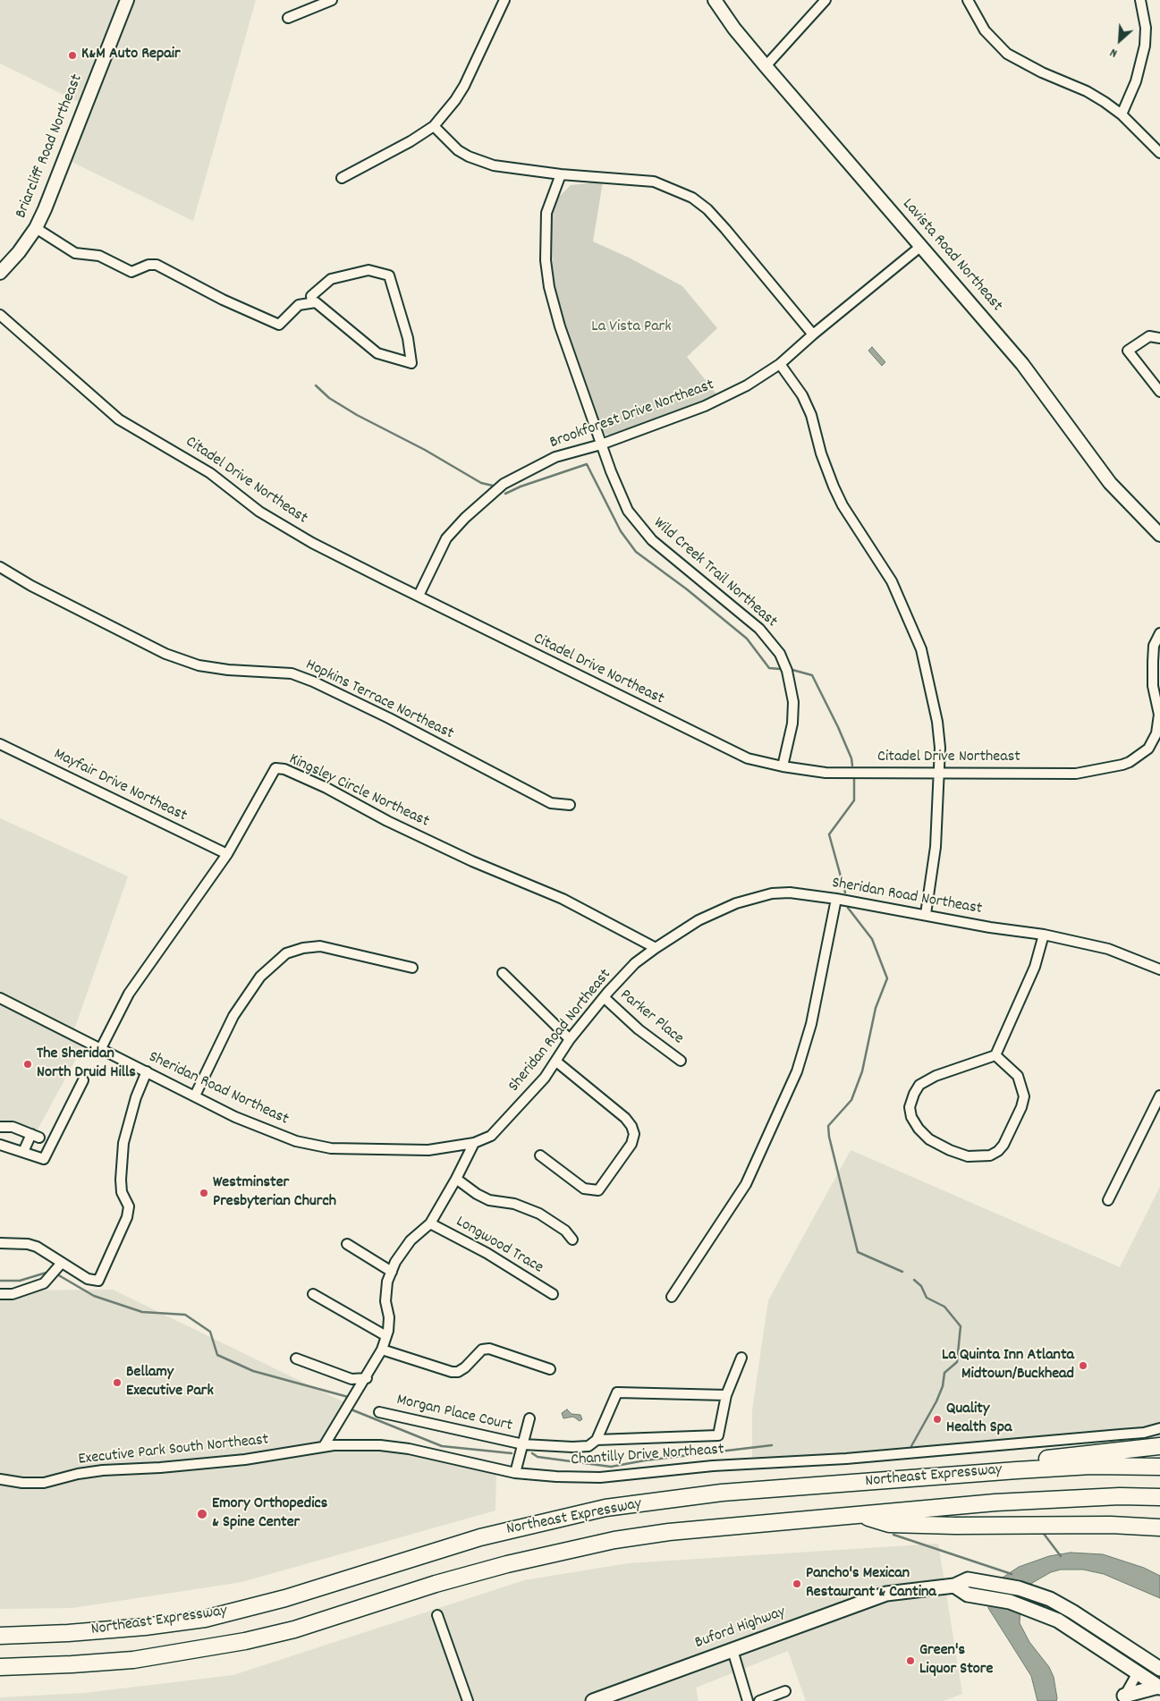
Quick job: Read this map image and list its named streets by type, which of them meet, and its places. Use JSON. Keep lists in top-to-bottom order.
{
  "streets": {
    "highway": ["Northeast Expressway"],
    "main road": ["Briarcliff Road Northeast", "Lavista Road Northeast", "Buford Highway"],
    "street": [
      "Brookforest Drive Northeast",
      "Citadel Drive Northeast",
      "Wild Creek Trail Northeast",
      "Hopkins Terrace Northeast",
      "Mayfair Drive Northeast",
      "Kingsley Circle Northeast",
      "Sheridan Road Northeast",
      "Parker Place",
      "Longwood Trace",
      "Morgan Place Court",
      "Executive Park South Northeast",
      "Chantilly Drive Northeast"
    ]
  },
  "crossings": [
    ["Lavista Road Northeast", "Brookforest Drive Northeast"],
    ["Brookforest Drive Northeast", "Citadel Drive Northeast"],
    ["Brookforest Drive Northeast", "Wild Creek Trail Northeast"],
    ["Citadel Drive Northeast", "Wild Creek Trail Northeast"],
    ["Mayfair Drive Northeast", "Kingsley Circle Northeast"],
    ["Kingsley Circle Northeast", "Sheridan Road Northeast"],
    ["Sheridan Road Northeast", "Parker Place"],
    ["Morgan Place Court", "Chantilly Drive Northeast"],
    ["Executive Park South Northeast", "Chantilly Drive Northeast"]
  ],
  "parks": ["La Vista Park"],
  "places": [
    "K&M Auto Repair",
    "The Sheridan North Druid Hills",
    "Westminster Presbyterian Church",
    "La Quinta Inn Atlanta Midtown/Buckhead",
    "Bellamy Executive Park",
    "Quality Health Spa",
    "Emory Orthopedics & Spine Center",
    "Pancho's Mexican Restaurant & Cantina",
    "Green's Liquor Store"
  ],
  "north": "bottom left"
}
